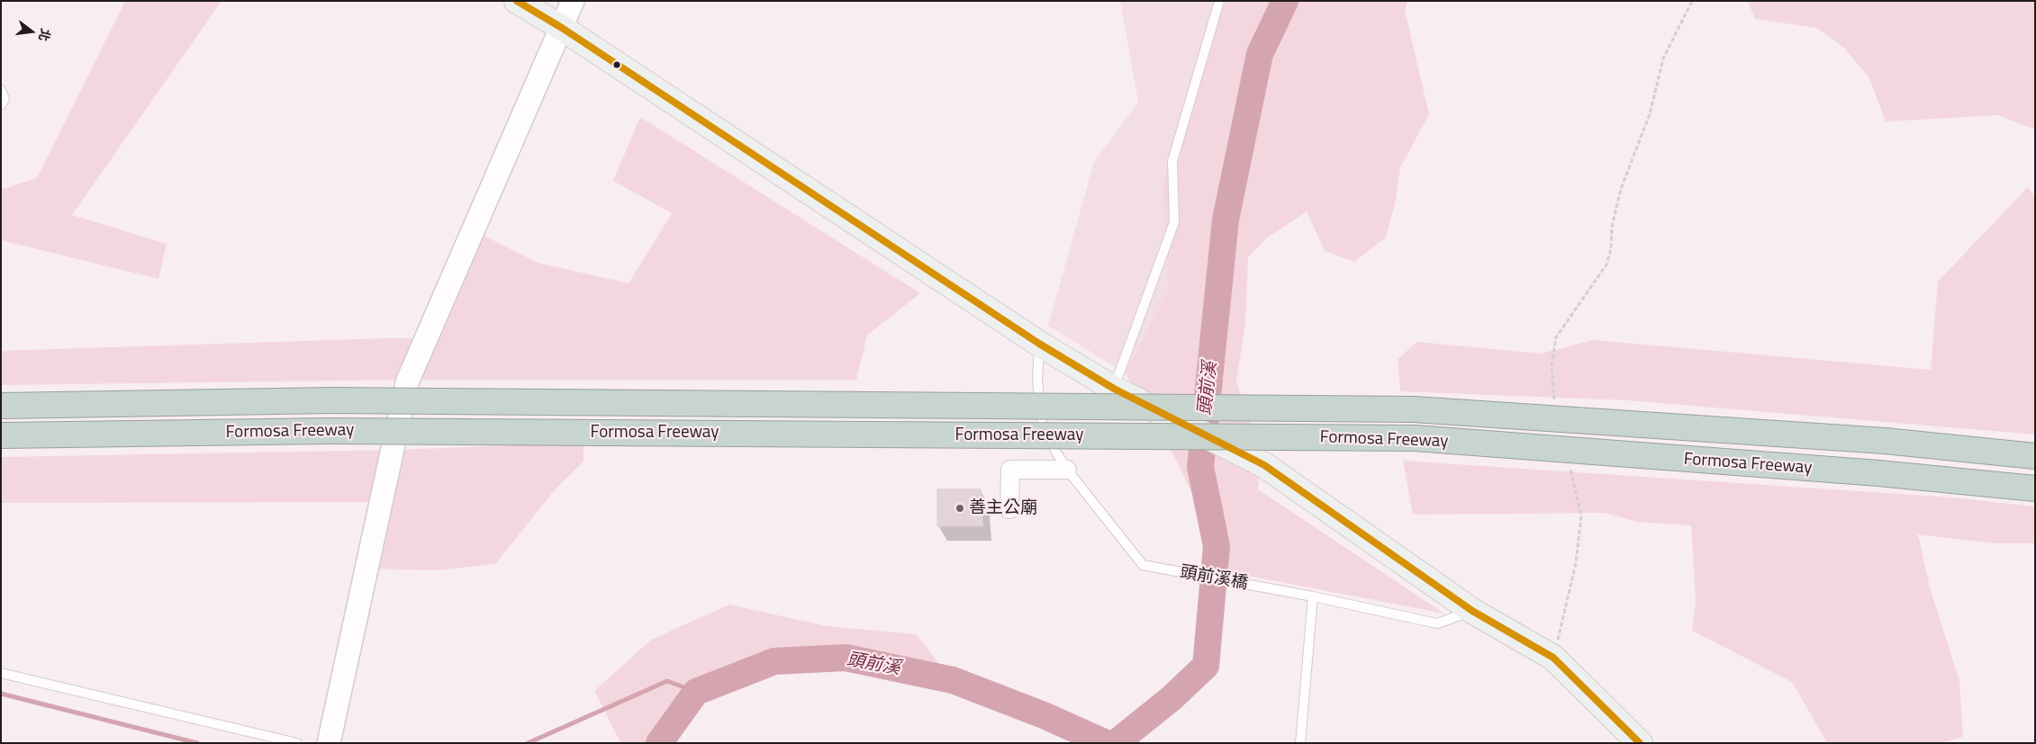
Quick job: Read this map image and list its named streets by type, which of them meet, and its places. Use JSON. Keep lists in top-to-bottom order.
{
  "streets": {
    "highway": ["Formosa Freeway"],
    "lane": ["頭前溪橋"]
  },
  "water": ["頭前溪"],
  "places": ["善主公廟"],
  "north": "right"
}
